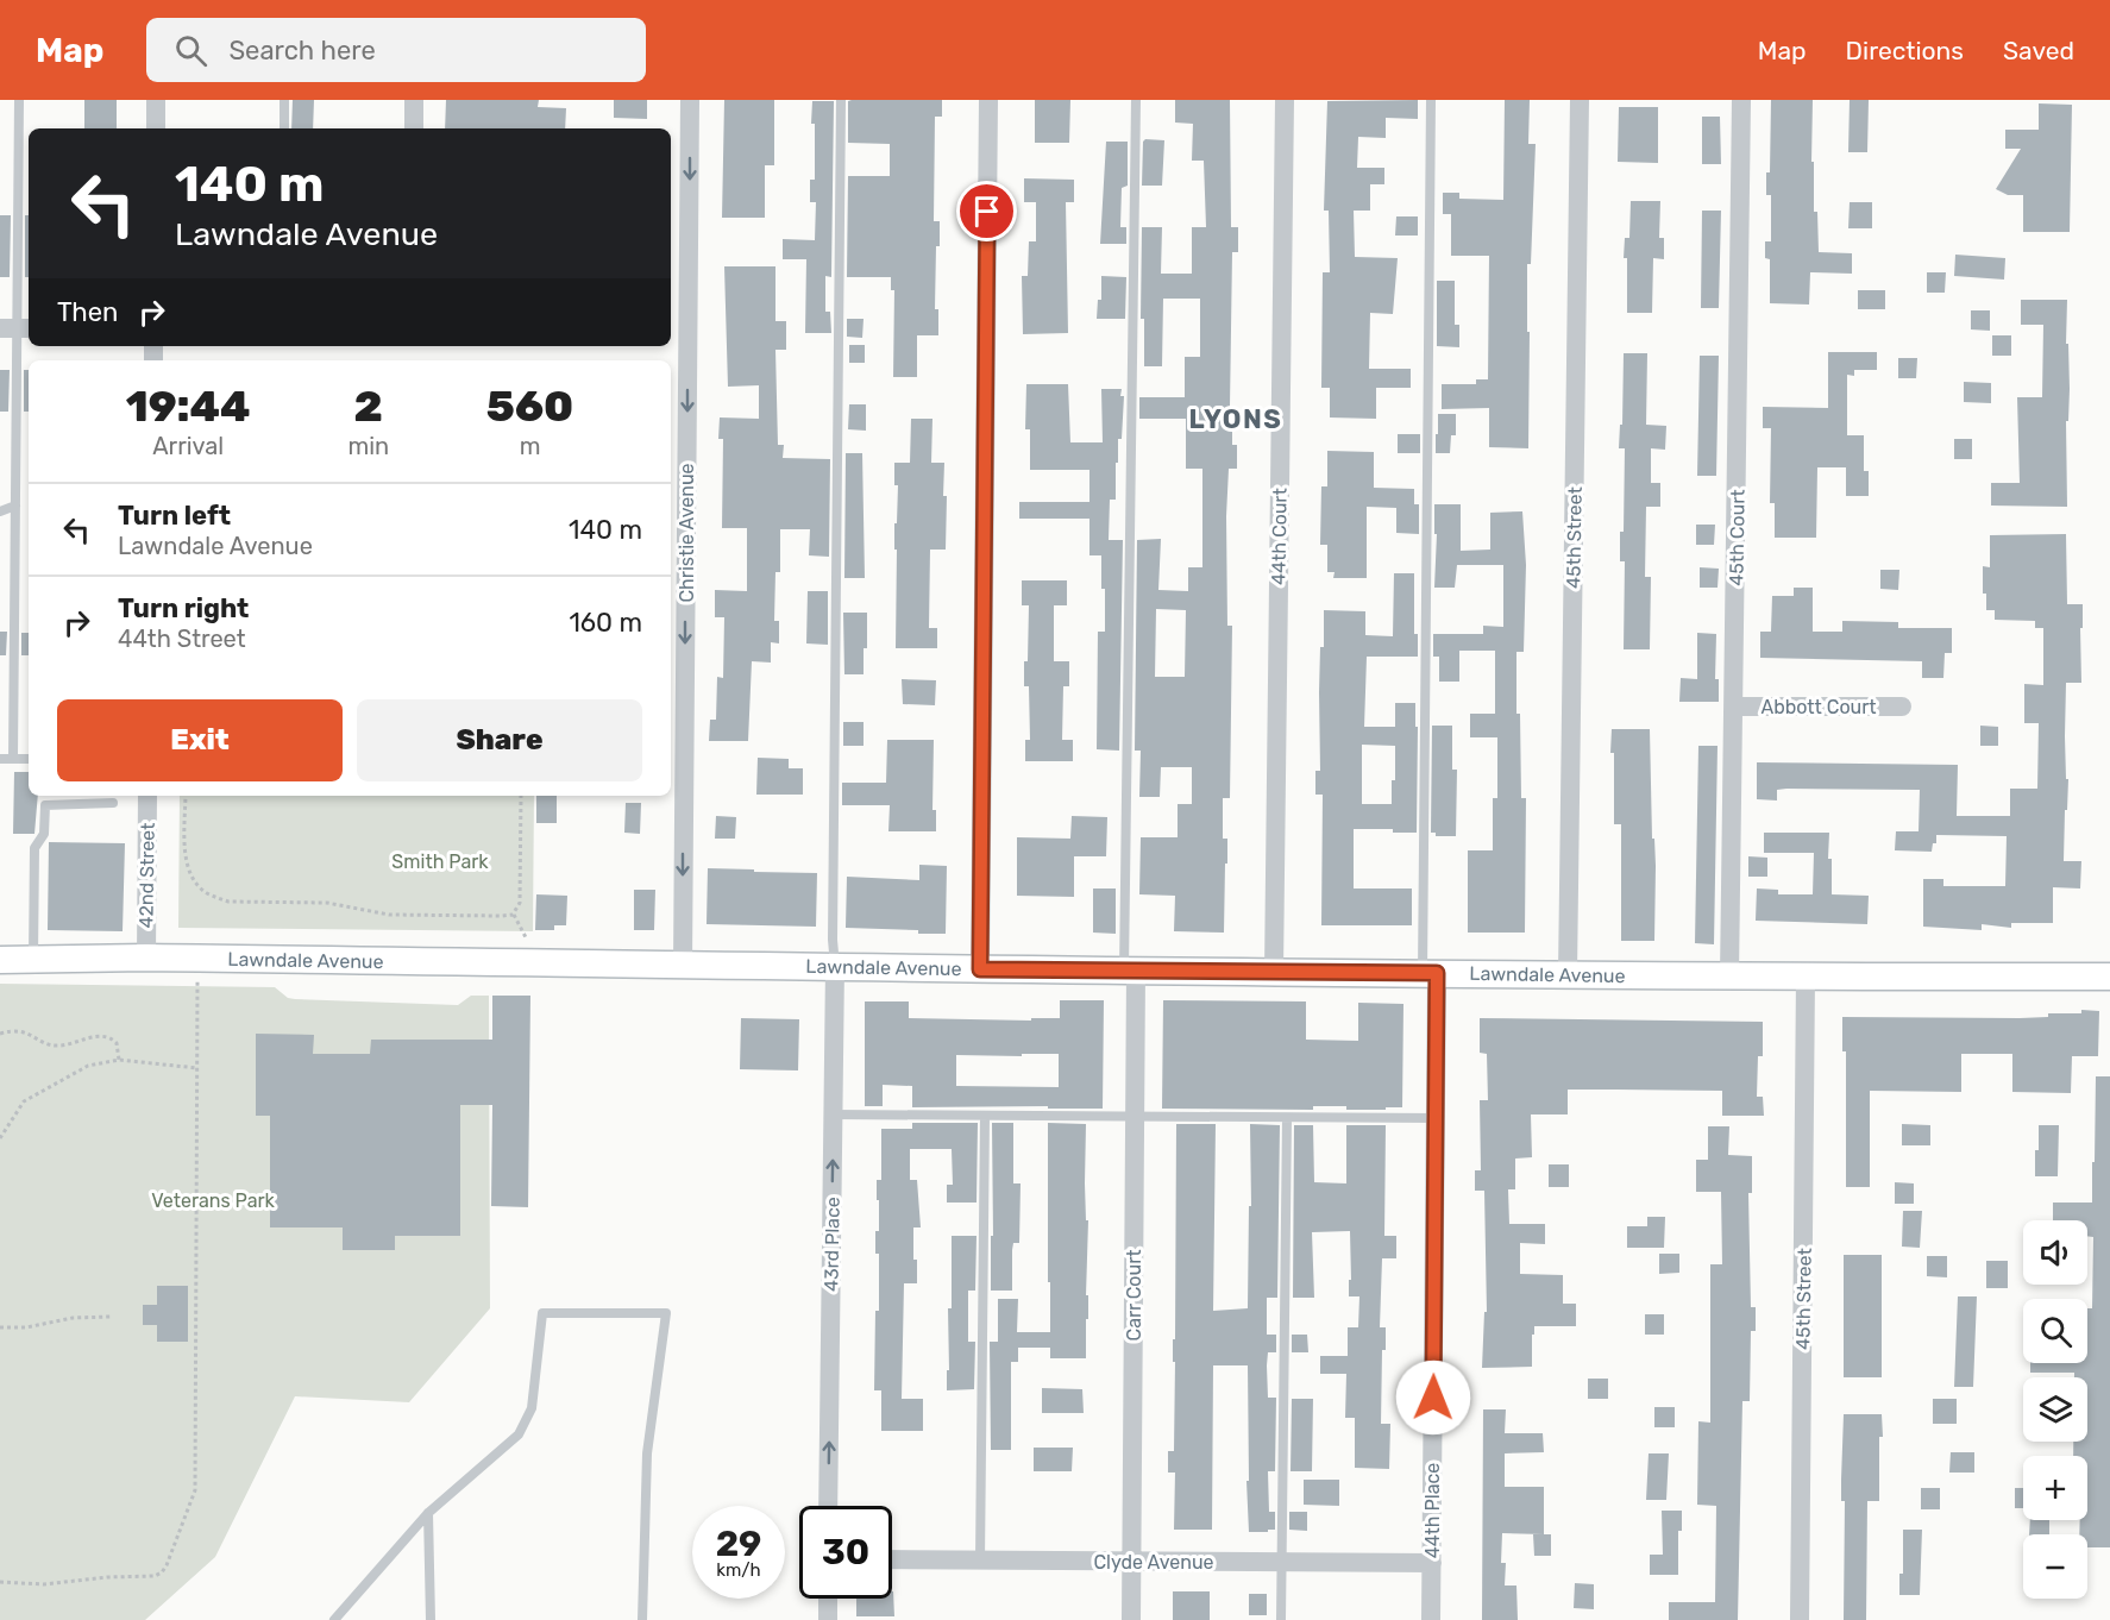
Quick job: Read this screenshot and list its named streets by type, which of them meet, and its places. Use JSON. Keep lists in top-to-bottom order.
{
  "streets": {
    "street": [
      "Christie Avenue",
      "44th Court",
      "45th Street",
      "45th Court",
      "Abbott Court",
      "42nd Street",
      "Lawndale Avenue",
      "43rd Place",
      "Carr Court",
      "44th Place",
      "Clyde Avenue"
    ]
  },
  "crossings": [
    ["Christie Avenue", "Lawndale Avenue"],
    ["44th Court", "Lawndale Avenue"],
    ["45th Street", "Lawndale Avenue"],
    ["45th Court", "Abbott Court"],
    ["45th Court", "Lawndale Avenue"],
    ["42nd Street", "Lawndale Avenue"],
    ["Lawndale Avenue", "43rd Place"],
    ["Lawndale Avenue", "Carr Court"],
    ["Lawndale Avenue", "44th Place"],
    ["Carr Court", "Clyde Avenue"],
    ["44th Place", "Clyde Avenue"]
  ],
  "one_way": ["Christie Avenue", "43rd Place"],
  "districts": ["LYONS"],
  "parks": ["Smith Park", "Veterans Park"],
  "page": {
    "header": "Map",
    "search": "Search here",
    "nav": ["Map", "Directions", "Saved"],
    "turn": ["140 m", "Lawndale Avenue"],
    "then": "Then",
    "eta": [
      "19:44",
      "Arrival",
      "2",
      "min",
      "560",
      "m"
    ],
    "list": [
      {
        "name": "Turn left",
        "note": "Lawndale Avenue",
        "value": "140 m"
      },
      {
        "name": "Turn right",
        "note": "44th Street",
        "value": "160 m"
      }
    ],
    "buttons": ["Exit", "Share"],
    "map_buttons": ["+", "−"],
    "speed": "29 km/h",
    "limit": "30"
  }
}
